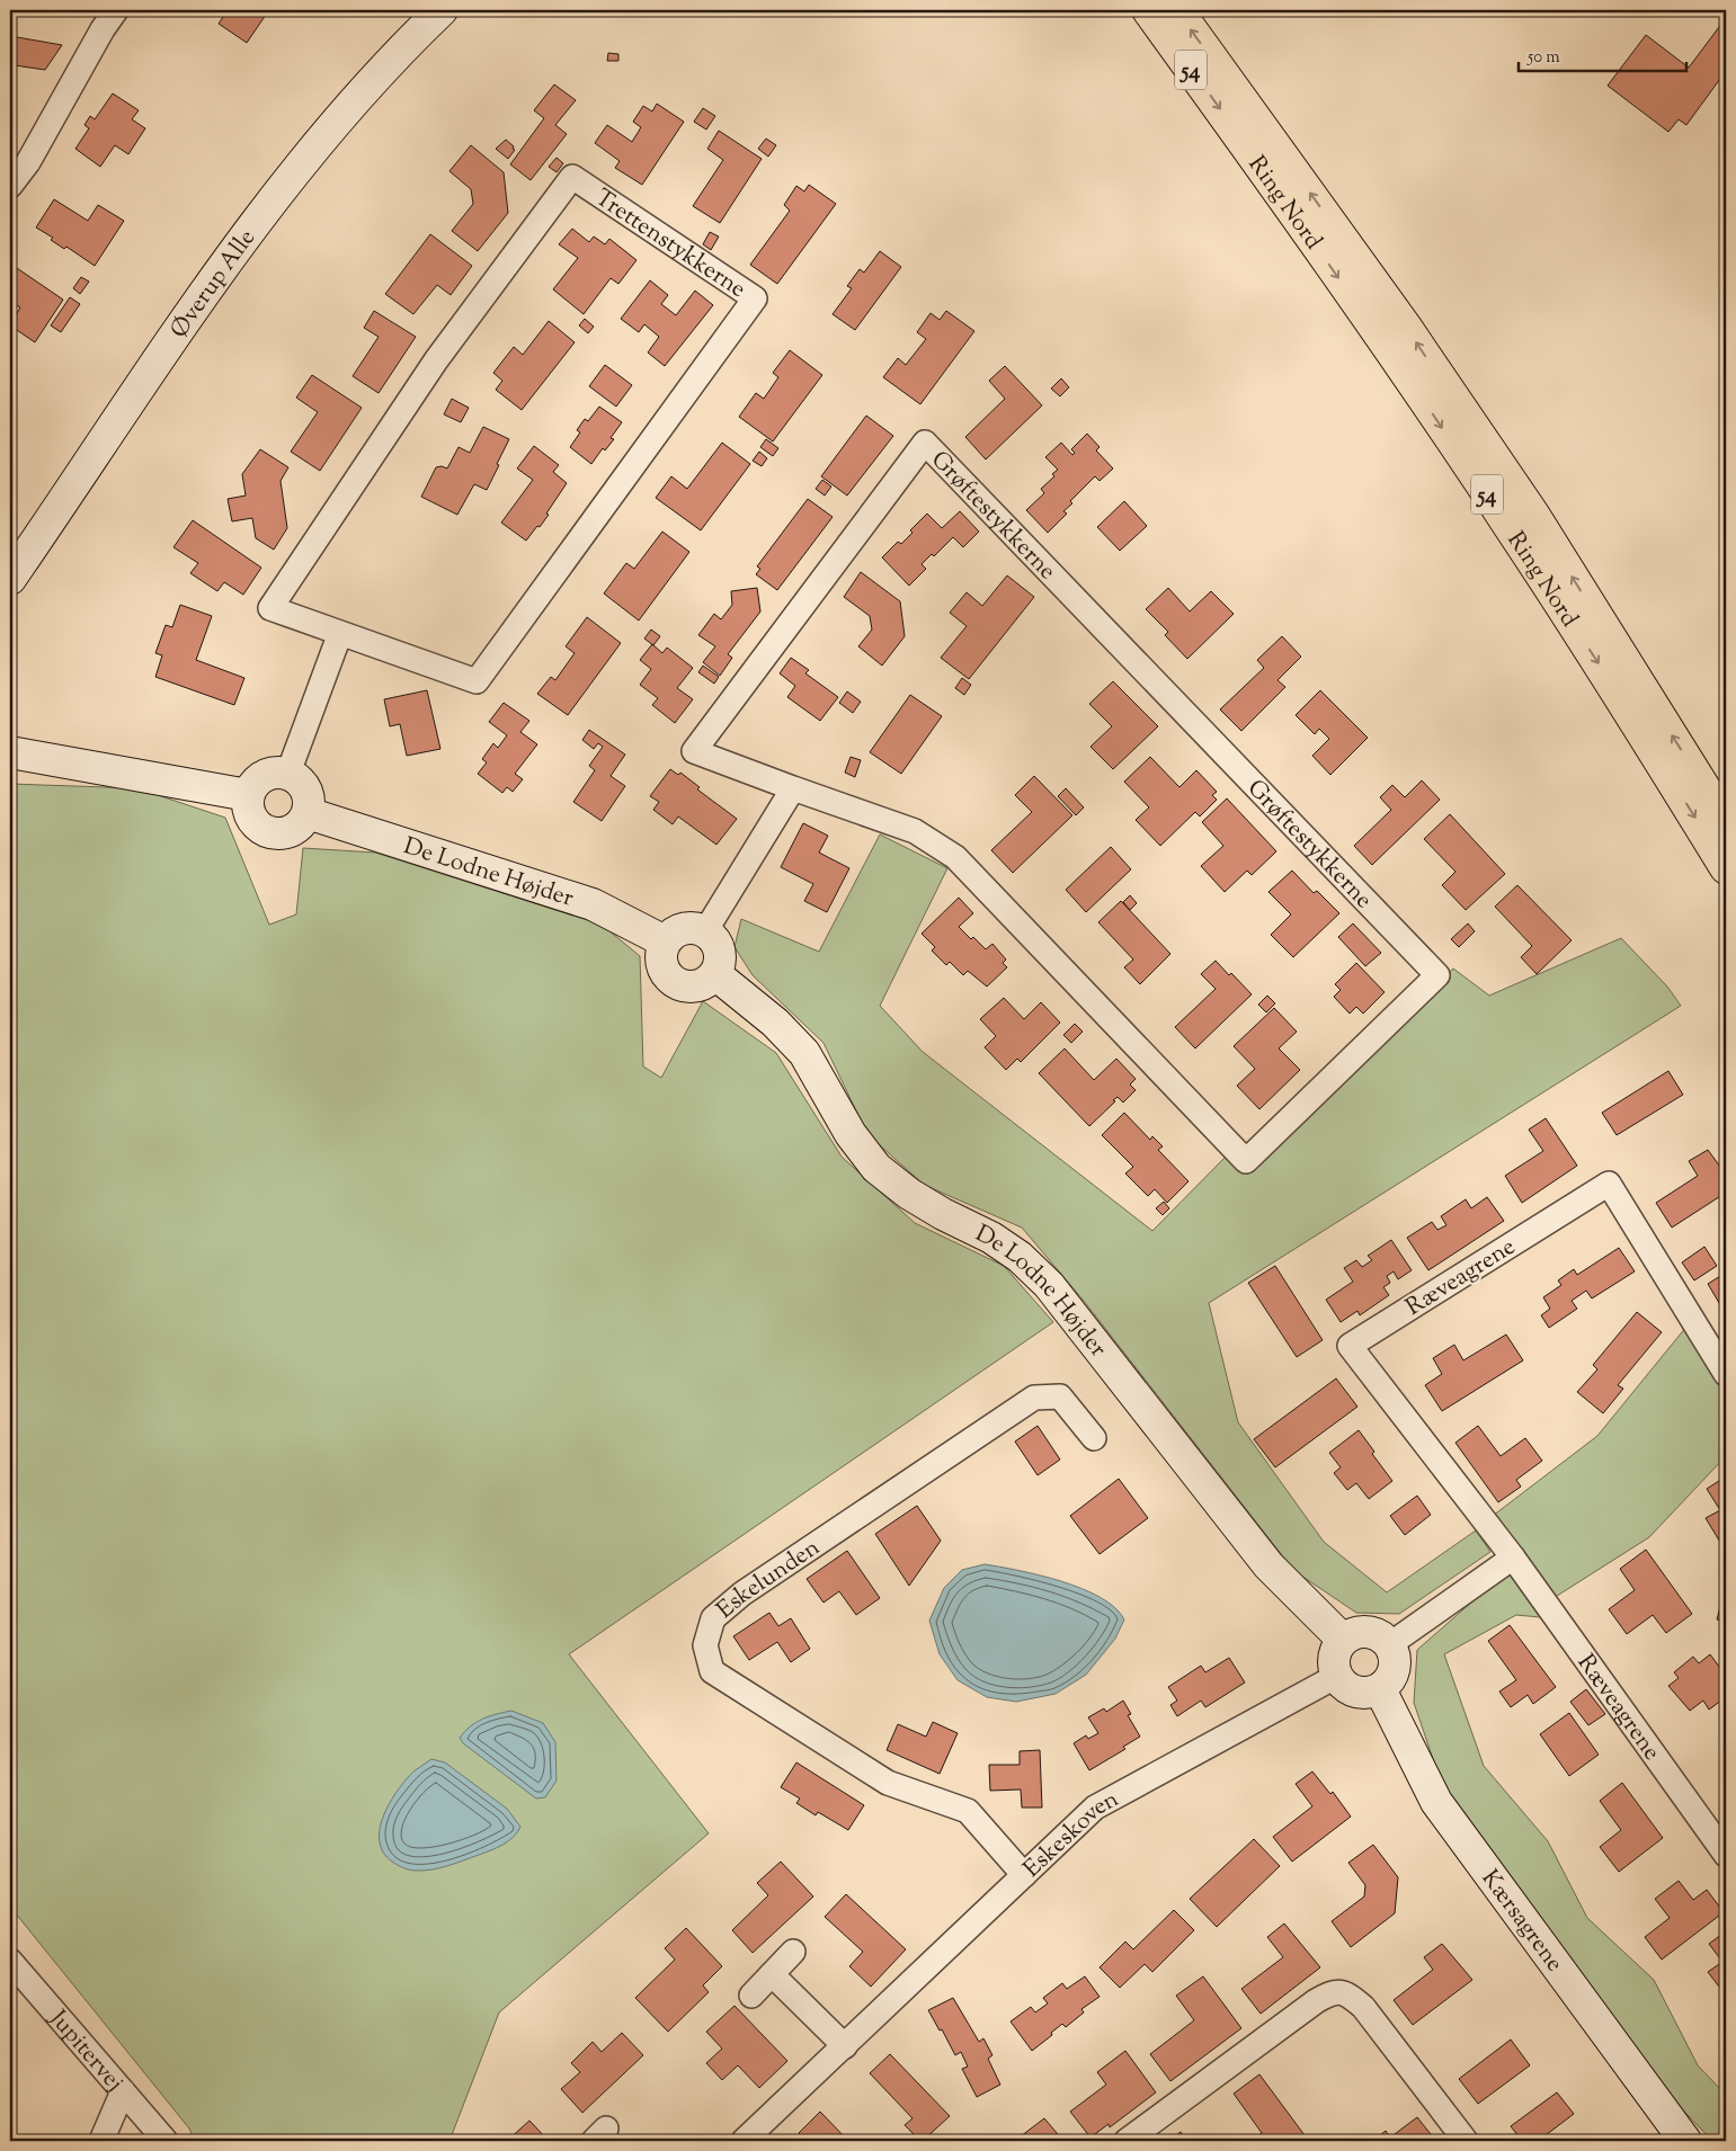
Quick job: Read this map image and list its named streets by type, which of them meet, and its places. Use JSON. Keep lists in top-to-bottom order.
{
  "streets": {
    "highway": ["54", "Ring Nord"],
    "street": [
      "Trettenstykkerne",
      "Øverup Alle",
      "Grøftestykkerne",
      "De Lodne Højder",
      "Ræveagrene",
      "Eskelunden",
      "Eskeskoven",
      "Kærsagrene",
      "Jupitervej"
    ]
  },
  "crossings": [
    ["De Lodne Højder", "Eskeskoven"],
    ["De Lodne Højder", "Kærsagrene"],
    ["Eskelunden", "Eskeskoven"],
    ["Eskeskoven", "Kærsagrene"]
  ],
  "scale_bar": "50 m"
}
